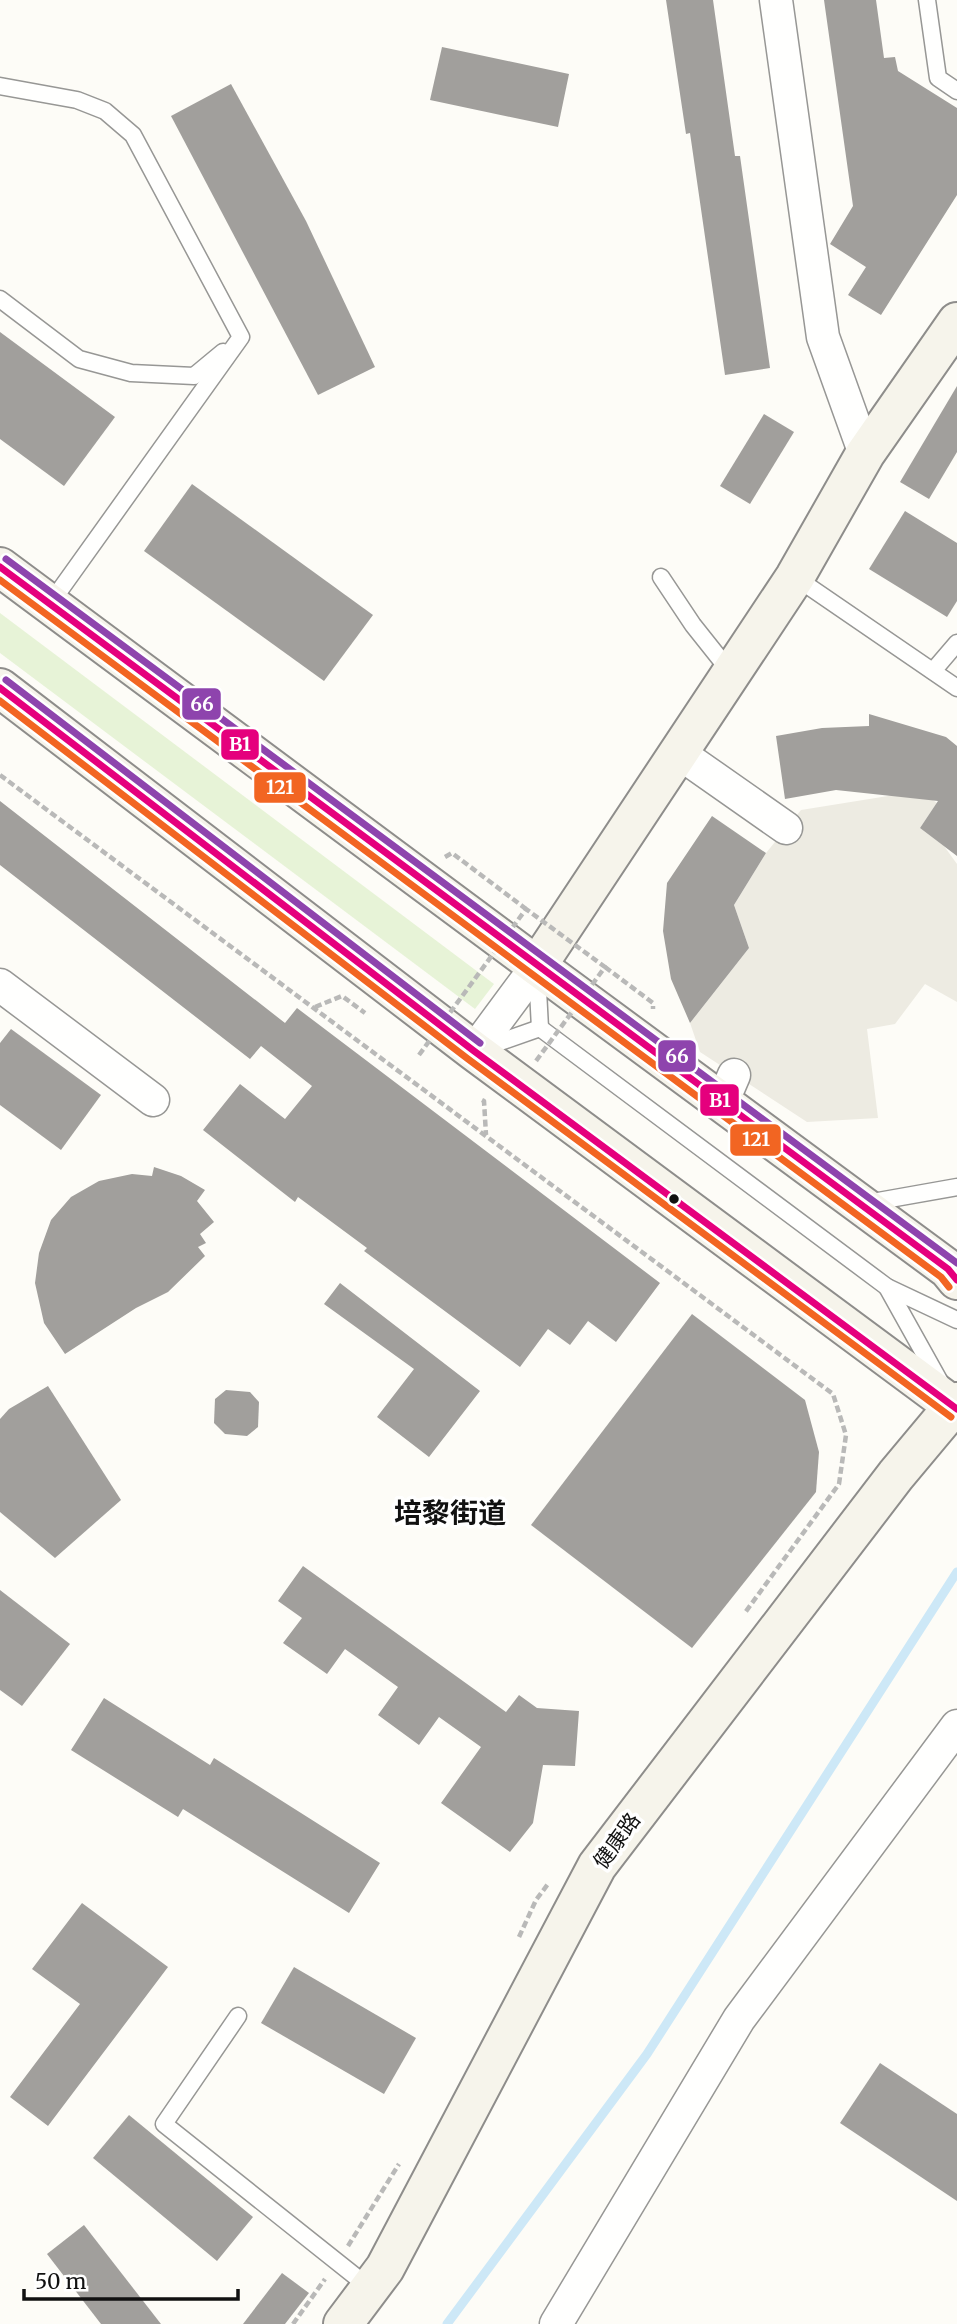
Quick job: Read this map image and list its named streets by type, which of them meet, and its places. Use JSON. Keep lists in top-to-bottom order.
{
  "streets": {
    "main road": ["健康路"]
  },
  "districts": ["培黎街道"],
  "lines": ["transit line 66", "transit line B1", "transit line 121"],
  "scale_bar": "50 m"
}
